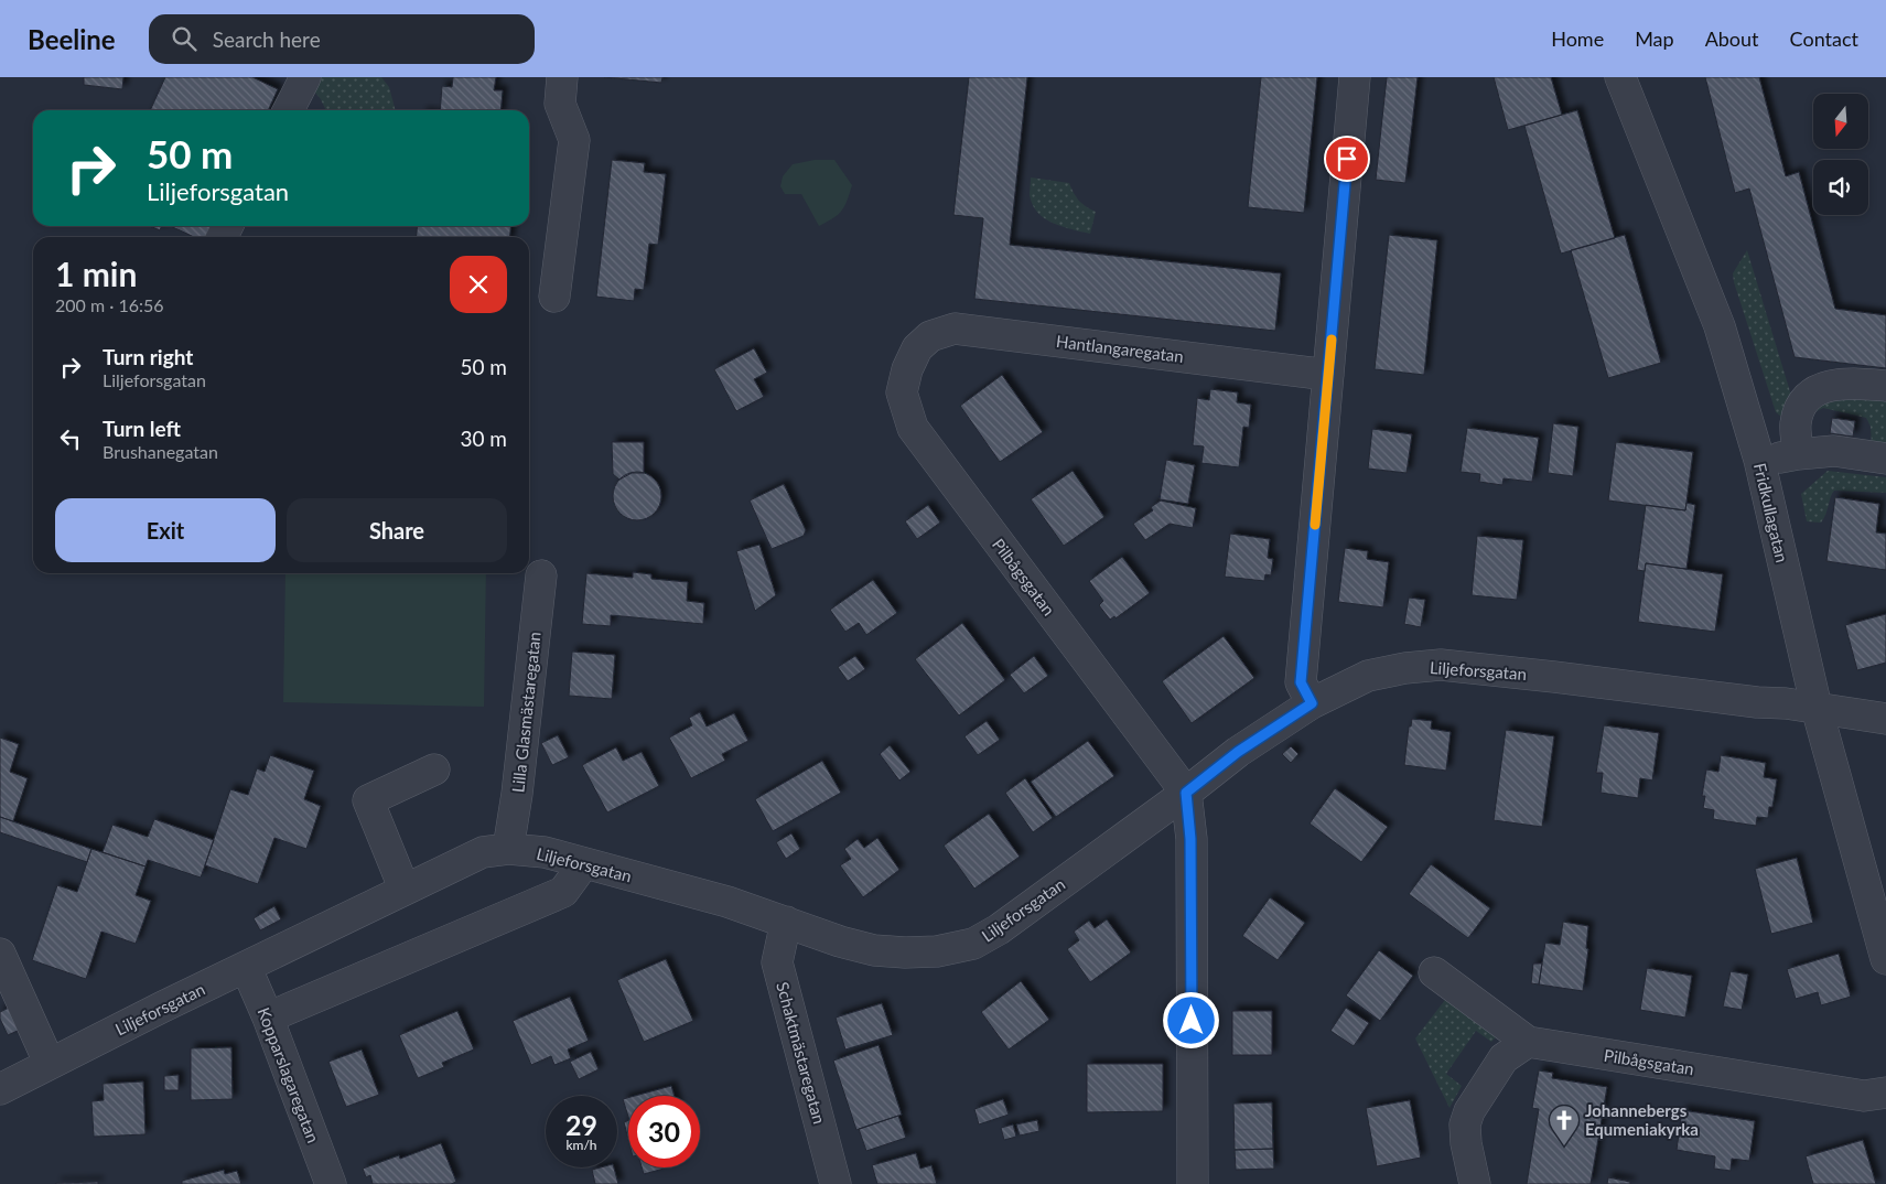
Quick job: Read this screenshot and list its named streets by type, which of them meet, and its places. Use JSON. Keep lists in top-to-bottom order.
{
  "streets": {
    "street": [
      "Hantlangaregatan",
      "Fridkullagatan",
      "Pilbågsgatan",
      "Liljeforsgatan",
      "Lilla Glasmästaregatan",
      "Schaktmästaregatan",
      "Kopparslagaregatan"
    ]
  },
  "crossings": [
    ["Hantlangaregatan", "Pilbågsgatan"],
    ["Fridkullagatan", "Liljeforsgatan"],
    ["Pilbågsgatan", "Liljeforsgatan"],
    ["Liljeforsgatan", "Lilla Glasmästaregatan"],
    ["Liljeforsgatan", "Schaktmästaregatan"],
    ["Liljeforsgatan", "Kopparslagaregatan"]
  ],
  "places": {
    "church": ["Johannebergs Equmeniakyrka"]
  },
  "north": "bottom",
  "page": {
    "header": "Beeline",
    "search": "Search here",
    "nav": [
      "Home",
      "Map",
      "About",
      "Contact"
    ],
    "turn": ["50 m", "Liljeforsgatan"],
    "heading": ["1 min", "200 m · 16:56"],
    "list": [
      {
        "name": "Turn right",
        "note": "Liljeforsgatan",
        "value": "50 m"
      },
      {
        "name": "Turn left",
        "note": "Brushanegatan",
        "value": "30 m"
      }
    ],
    "buttons": ["Exit", "Share"],
    "speed": "29 km/h",
    "limit": "30"
  }
}
